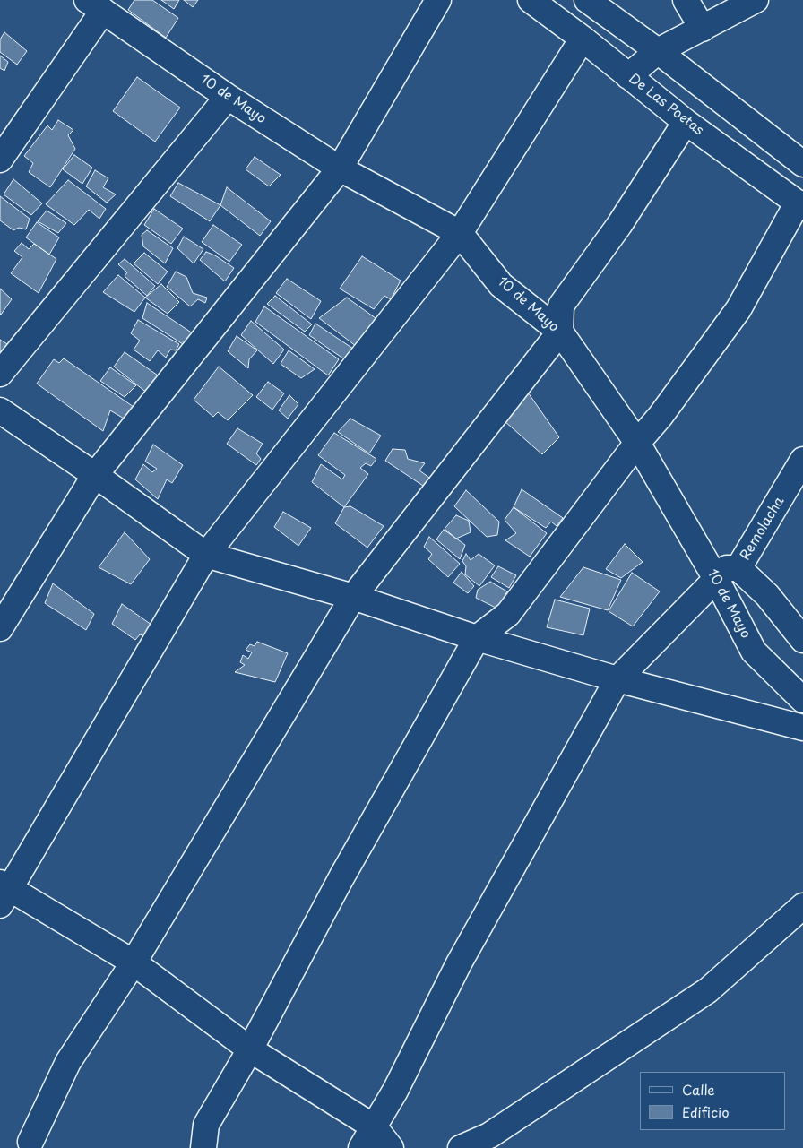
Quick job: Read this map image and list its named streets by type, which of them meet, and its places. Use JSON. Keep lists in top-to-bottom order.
{
  "streets": {
    "street": ["10 de Mayo", "De Las Poetas", "Remolacha"]
  },
  "crossings": [
    ["10 de Mayo", "Remolacha"]
  ],
  "legend": ["Calle", "Edificio"]
}
